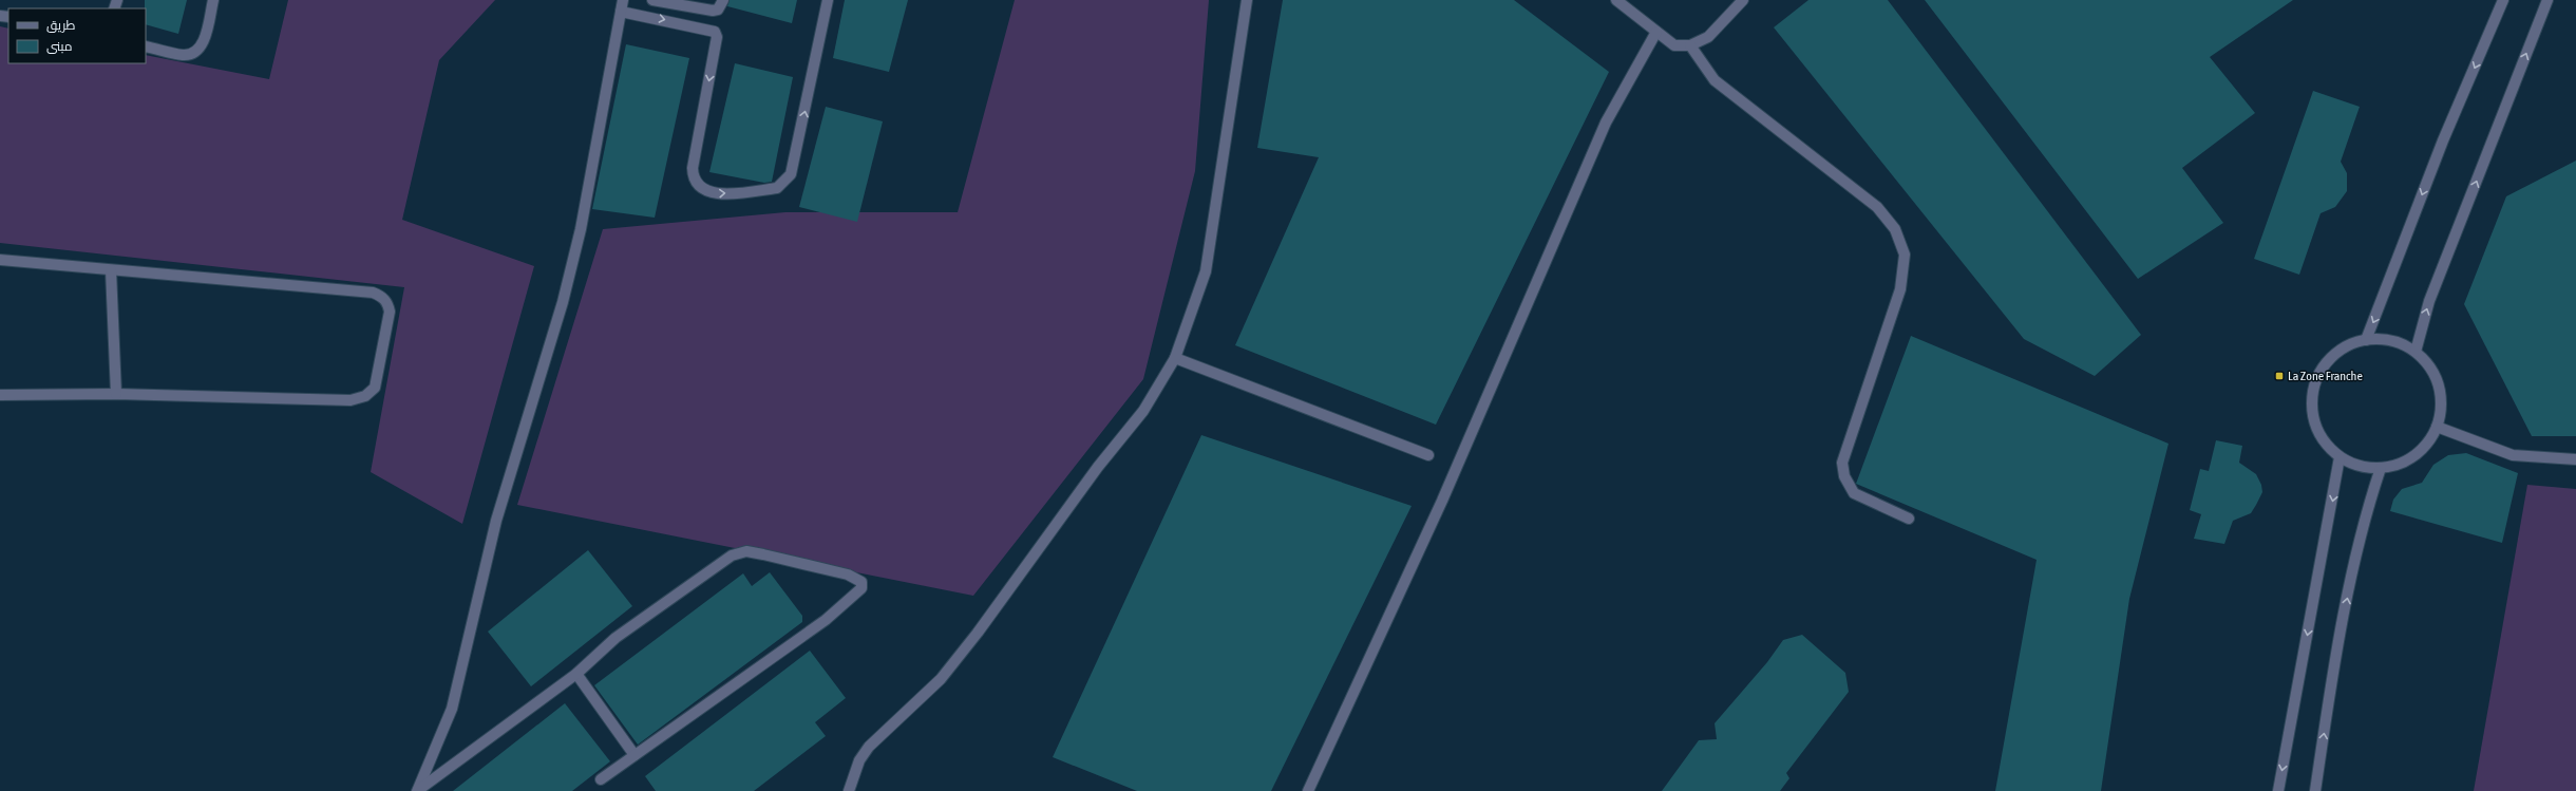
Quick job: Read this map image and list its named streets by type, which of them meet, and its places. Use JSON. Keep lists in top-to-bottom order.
{
  "places": {
    "transit": ["La Zone Franche"]
  },
  "legend": ["طريق", "مبنى"]
}
